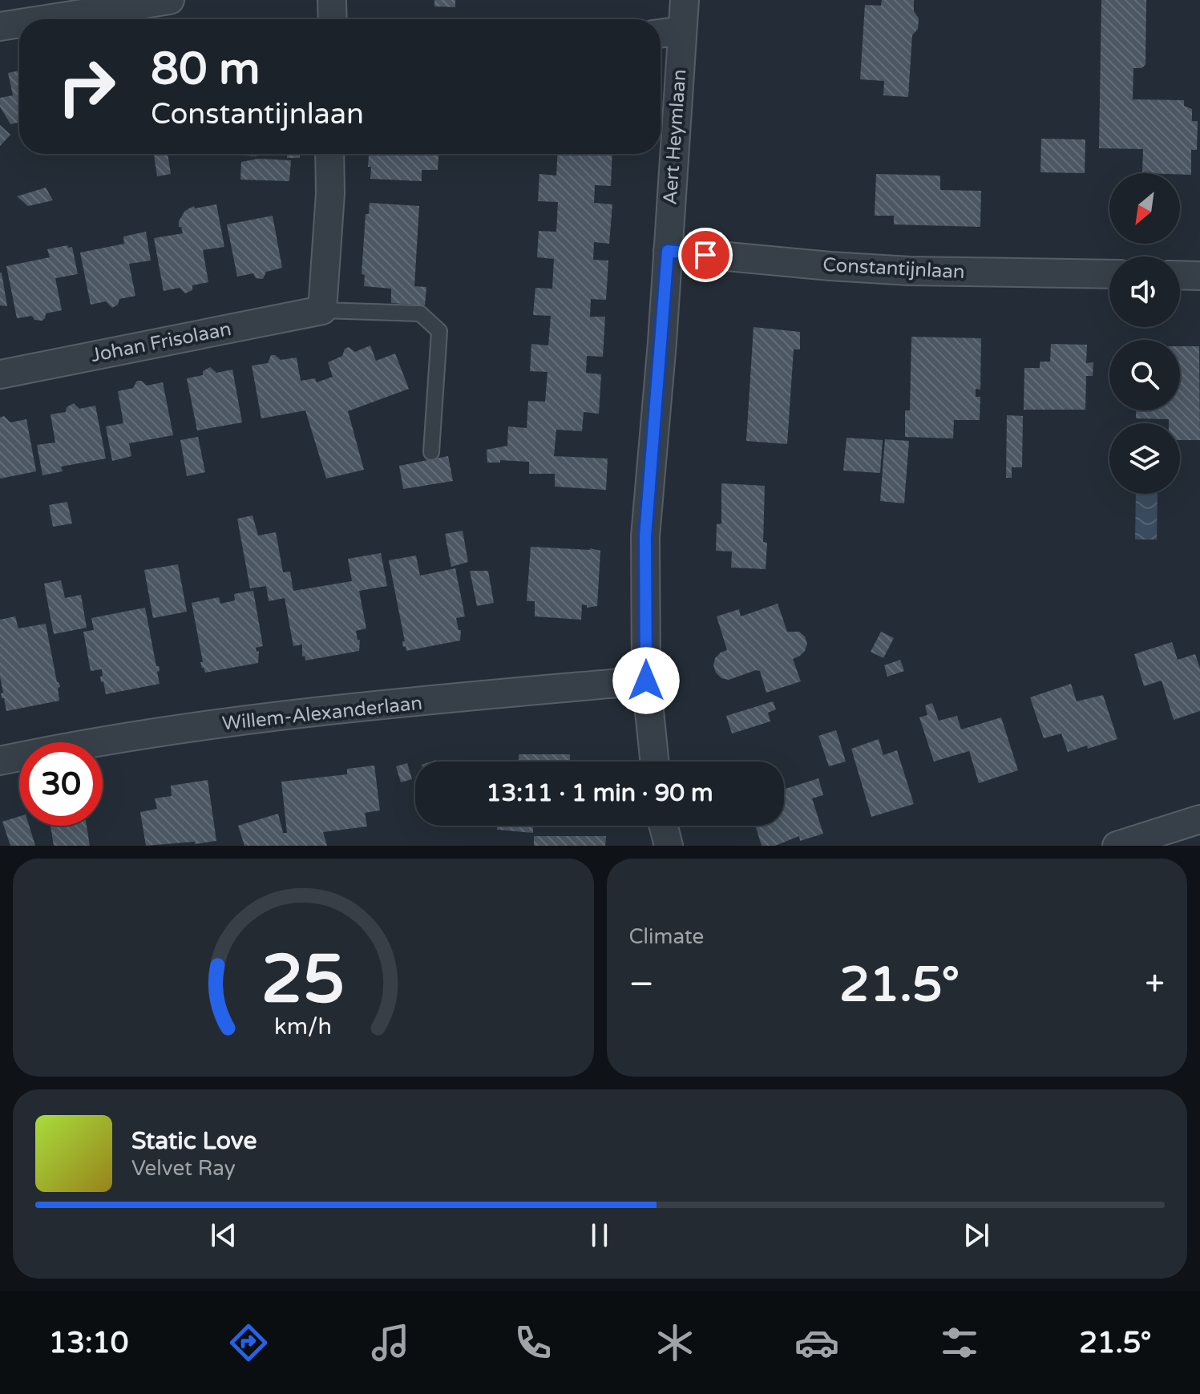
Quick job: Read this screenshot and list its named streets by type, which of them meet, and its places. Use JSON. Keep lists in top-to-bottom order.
{
  "streets": {
    "street": [
      "Aert Heymlaan",
      "Constantijnlaan",
      "Johan Frisolaan",
      "Willem-Alexanderlaan"
    ]
  },
  "crossings": [
    ["Aert Heymlaan", "Constantijnlaan"],
    ["Aert Heymlaan", "Willem-Alexanderlaan"]
  ],
  "north": "bottom left",
  "page": {
    "turn": ["80 m", "Constantijnlaan"],
    "limit": "30",
    "trip": "13:11 · 1 min · 90 m",
    "tile": "Climate",
    "heat": ["−", "21.5°", "+"],
    "song": ["Static Love", "Velvet Ray"],
    "tabs": ["13:10", "21.5°"],
    "gauge": ["25", "km/h"]
  }
}
